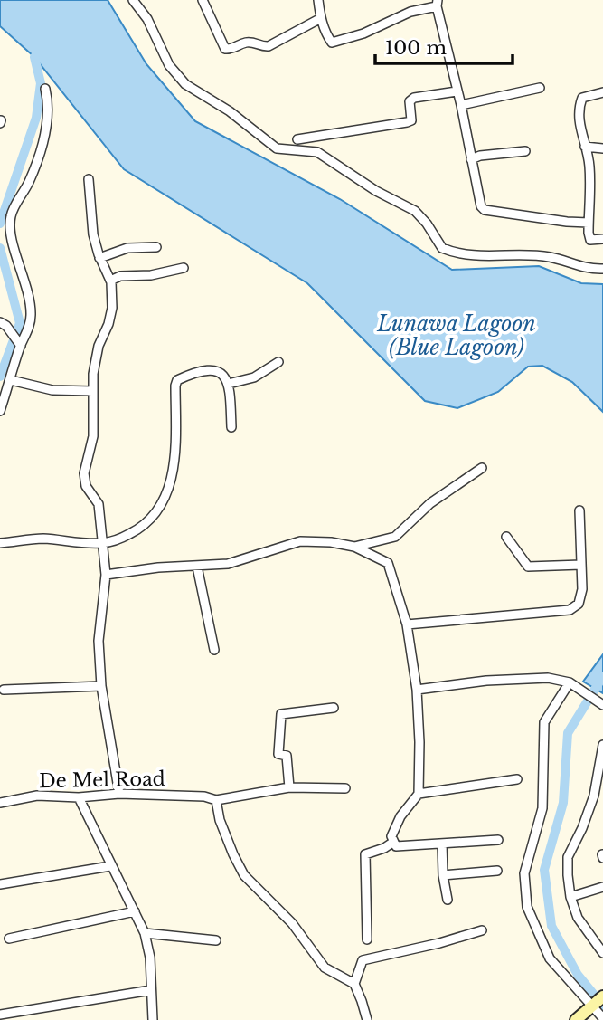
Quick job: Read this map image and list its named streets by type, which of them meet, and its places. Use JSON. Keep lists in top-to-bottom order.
{
  "streets": {
    "street": ["De Mel Road"]
  },
  "water": ["Lunawa Lagoon (Blue Lagoon)"],
  "scale_bar": "100 m"
}
